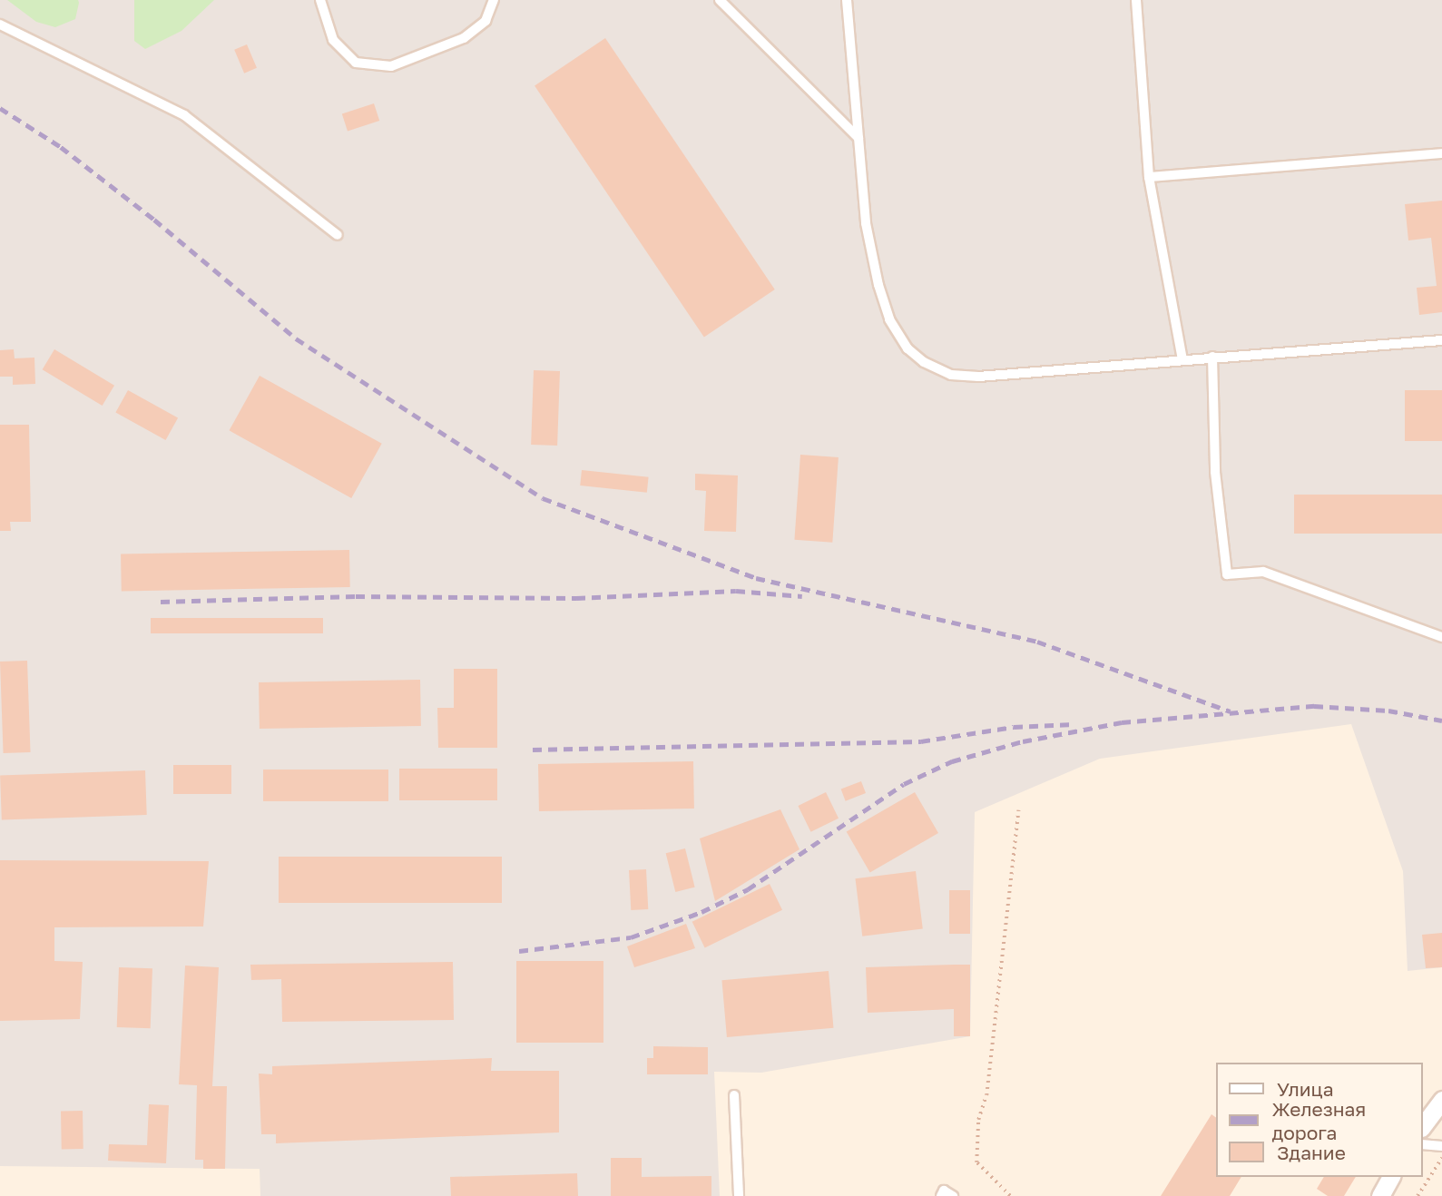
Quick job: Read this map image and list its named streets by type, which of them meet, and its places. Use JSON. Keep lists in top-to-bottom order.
{
  "legend": ["Улица", "Железная дорога", "Здание"]
}
